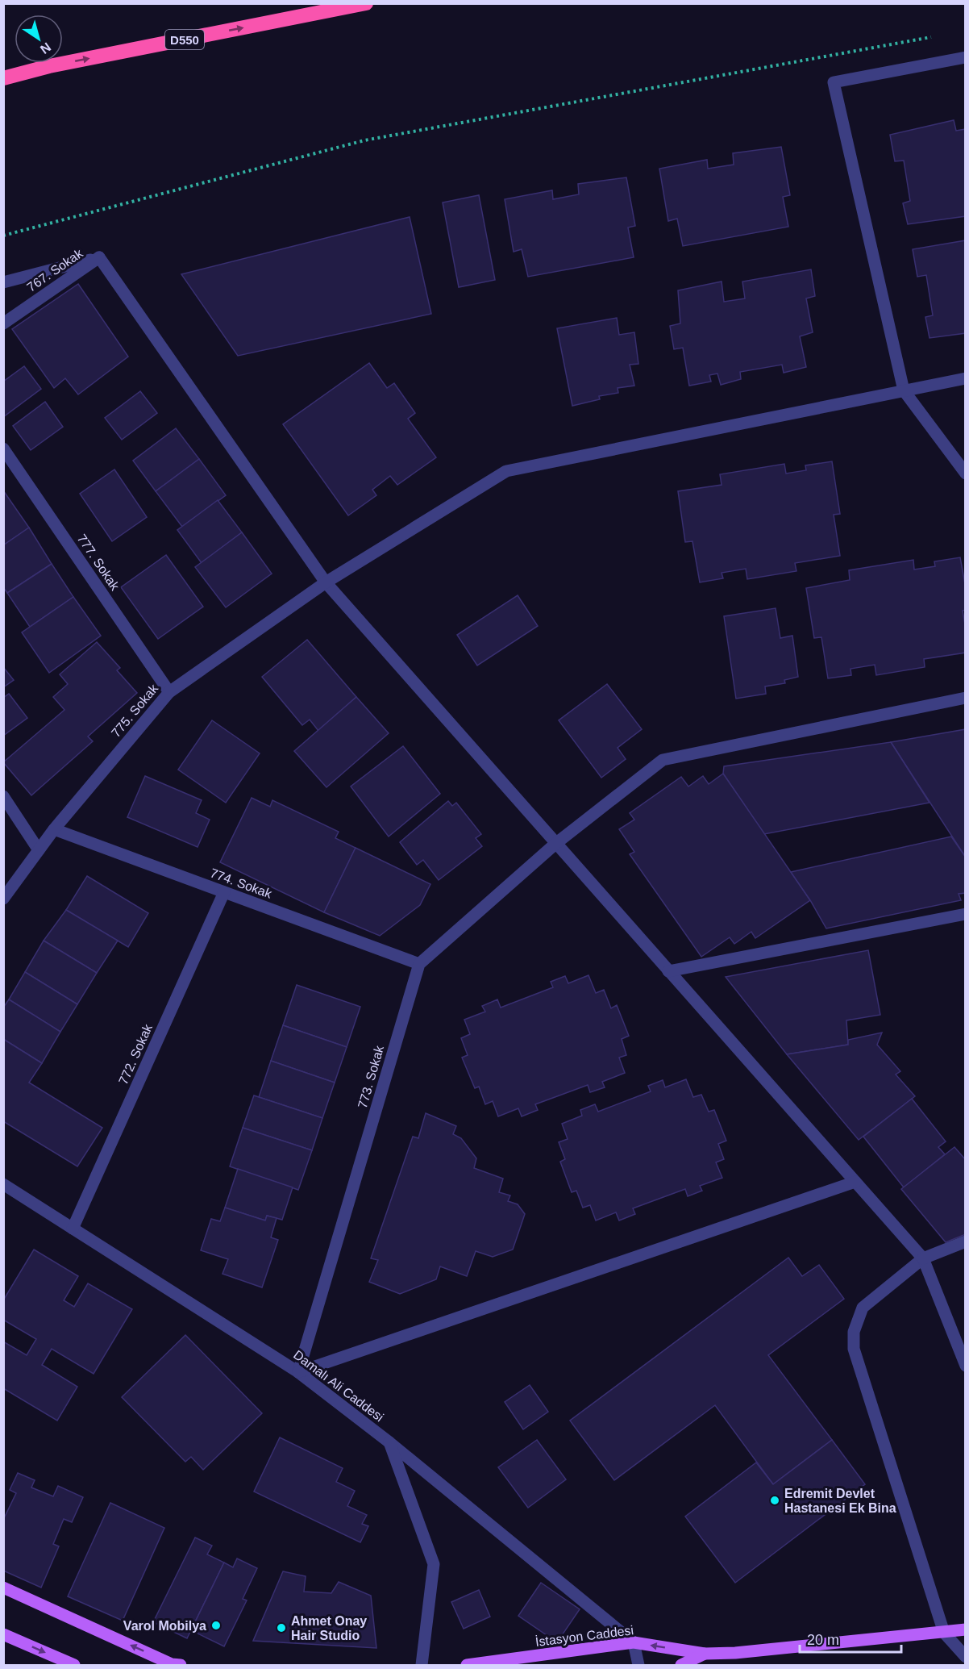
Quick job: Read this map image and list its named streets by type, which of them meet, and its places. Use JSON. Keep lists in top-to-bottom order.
{
  "streets": {
    "highway": ["D550"],
    "main road": ["İstasyon Caddesi"],
    "street": [
      "767. Sokak",
      "777. Sokak",
      "775. Sokak",
      "774. Sokak",
      "772. Sokak",
      "773. Sokak",
      "Damalı Ali Caddesi"
    ]
  },
  "crossings": [
    ["777. Sokak", "775. Sokak"],
    ["775. Sokak", "774. Sokak"],
    ["774. Sokak", "772. Sokak"],
    ["774. Sokak", "773. Sokak"],
    ["772. Sokak", "Damalı Ali Caddesi"],
    ["773. Sokak", "Damalı Ali Caddesi"],
    ["Damalı Ali Caddesi", "İstasyon Caddesi"]
  ],
  "places": ["Edremit Devlet Hastanesi Ek Bina", "Varol Mobilya", "Ahmet Onay Hair Studio"],
  "scale_bar": "20 m",
  "north": "bottom right"
}
